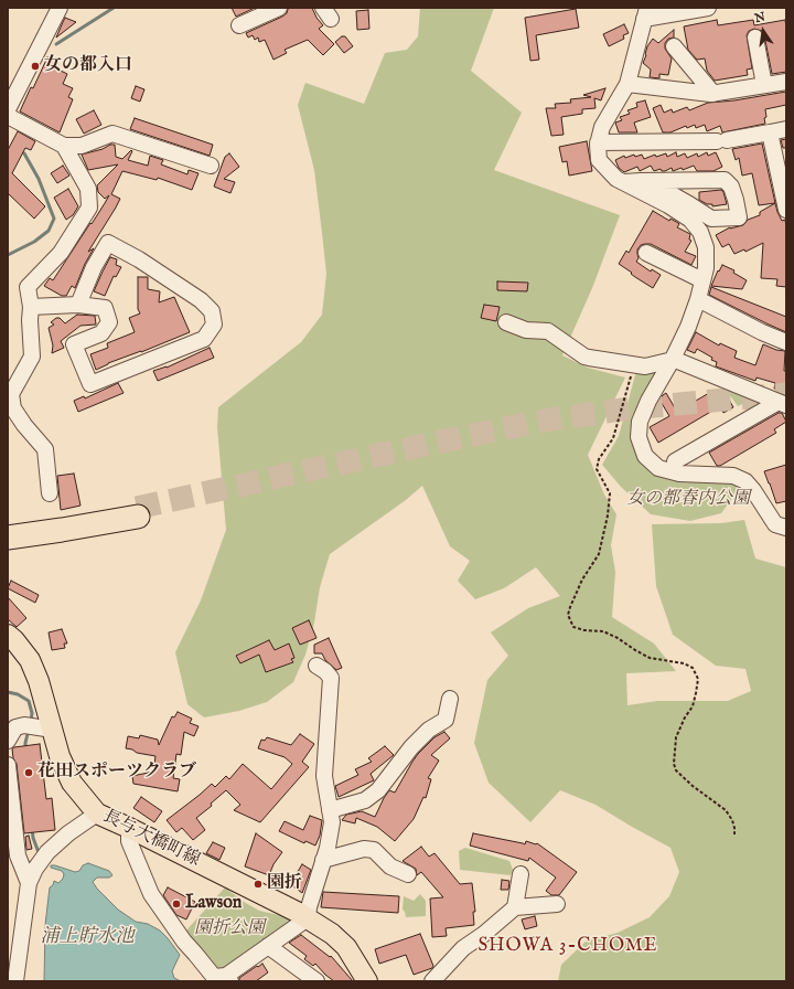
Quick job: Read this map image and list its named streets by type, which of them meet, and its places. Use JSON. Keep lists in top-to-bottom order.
{
  "streets": {
    "main road": ["長与大橋町線"]
  },
  "districts": ["SHOWA 3-CHOME"],
  "water": ["浦上貯水池"],
  "parks": ["女の都春内公園", "園折公園"],
  "places": [
    "女の都入口",
    "花田スポーツクラブ",
    "園折",
    "Lawson"
  ],
  "north": "top"
}
